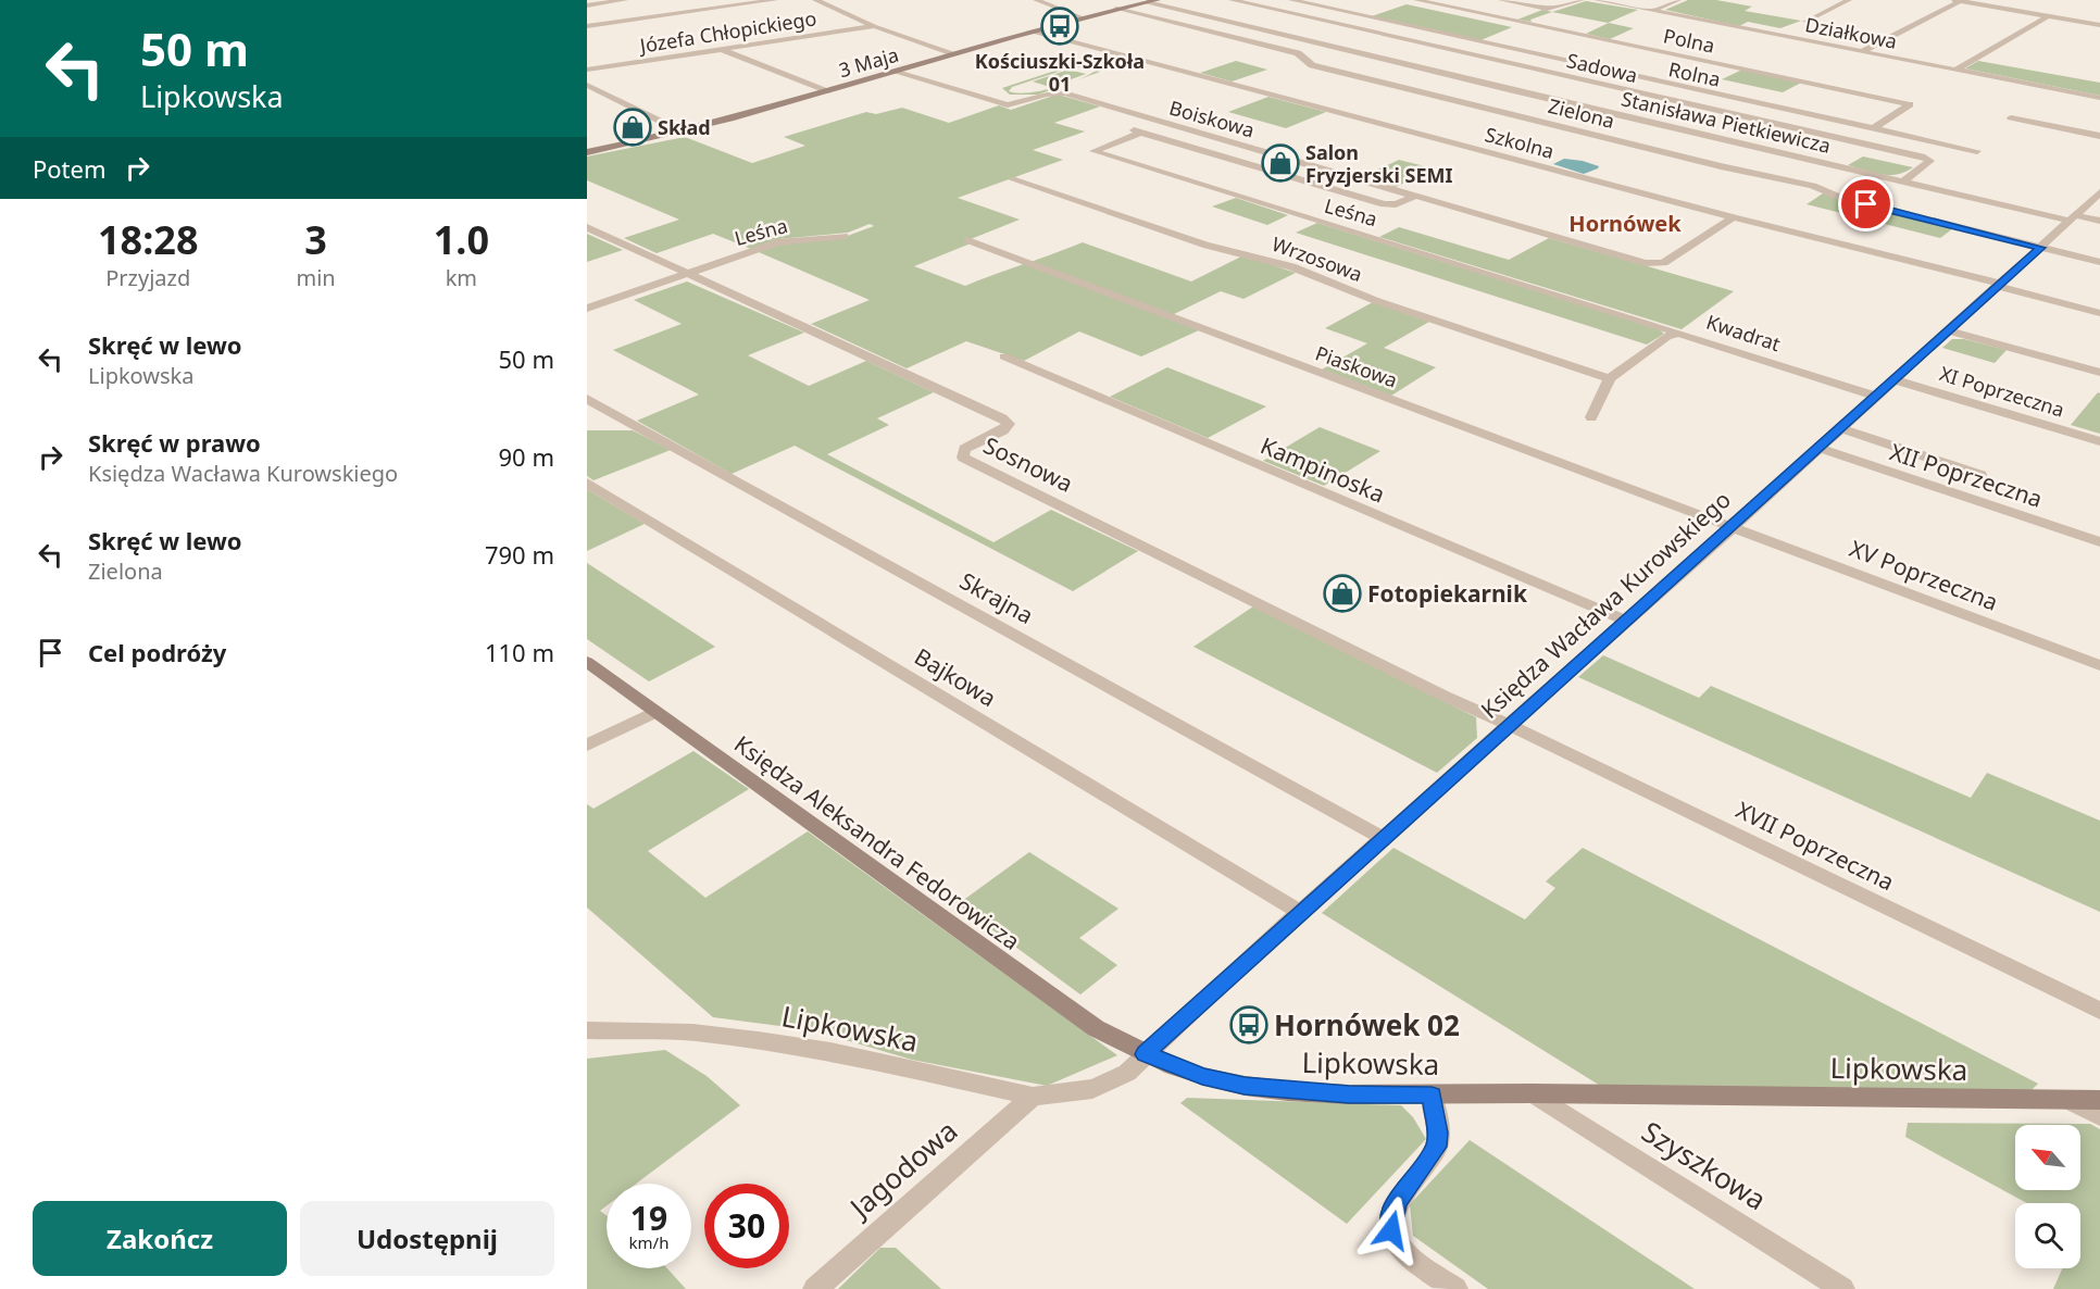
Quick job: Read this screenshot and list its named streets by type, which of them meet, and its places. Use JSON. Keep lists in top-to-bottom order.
{
  "streets": {
    "street": [
      "Józefa Chłopickiego",
      "Działkowa",
      "Polna",
      "3 Maja",
      "Sadowa",
      "Rolna",
      "Zielona",
      "Boiskowa",
      "Stanisława Pietkiewicza",
      "Szkolna",
      "Leśna",
      "Wrzosowa",
      "Kwadrat",
      "Piaskowa",
      "XI Poprzeczna",
      "Sosnowa",
      "Kampinoska",
      "XII Poprzeczna",
      "XV Poprzeczna",
      "Skrajna",
      "Księdza Wacława Kurowskiego",
      "Bajkowa",
      "Księdza Aleksandra Fedorowicza",
      "XVII Poprzeczna",
      "Lipkowska",
      "Szyszkowa",
      "Jagodowa"
    ]
  },
  "crossings": [
    ["Polna", "Rolna"],
    ["3 Maja", "Zielona"],
    ["3 Maja", "Boiskowa"],
    ["3 Maja", "Stanisława Pietkiewicza"],
    ["3 Maja", "Szkolna"],
    ["Sadowa", "Stanisława Pietkiewicza"],
    ["Zielona", "Księdza Wacława Kurowskiego"],
    ["Boiskowa", "Szkolna"],
    ["Stanisława Pietkiewicza", "Księdza Wacława Kurowskiego"],
    ["Szkolna", "Księdza Wacława Kurowskiego"],
    ["Leśna", "Kwadrat"],
    ["Leśna", "Sosnowa"],
    ["Wrzosowa", "Kwadrat"],
    ["Kwadrat", "Księdza Wacława Kurowskiego"],
    ["Piaskowa", "XV Poprzeczna"],
    ["Piaskowa", "Księdza Wacława Kurowskiego"],
    ["XI Poprzeczna", "Księdza Wacława Kurowskiego"],
    ["Sosnowa", "Księdza Wacława Kurowskiego"],
    ["Sosnowa", "XVII Poprzeczna"],
    ["Kampinoska", "Księdza Wacława Kurowskiego"],
    ["XII Poprzeczna", "Księdza Wacława Kurowskiego"],
    ["XV Poprzeczna", "Księdza Wacława Kurowskiego"],
    ["Skrajna", "Księdza Wacława Kurowskiego"],
    ["Księdza Wacława Kurowskiego", "Bajkowa"],
    ["Księdza Wacława Kurowskiego", "Księdza Aleksandra Fedorowicza"],
    ["Księdza Wacława Kurowskiego", "XVII Poprzeczna"],
    ["Księdza Wacława Kurowskiego", "Lipkowska"],
    ["Księdza Aleksandra Fedorowicza", "Lipkowska"],
    ["Lipkowska", "Szyszkowa"],
    ["Lipkowska", "Jagodowa"]
  ],
  "districts": ["Hornówek"],
  "places": {
    "bus stop": ["Kościuszki-Szkoła 01", "Hornówek 02"],
    "shop": ["Skład", "Salon Fryzjerski SEMI", "Fotopiekarnik"]
  },
  "north": "top left",
  "page": {
    "turn": ["50 m", "Lipkowska"],
    "then": "Potem",
    "eta": [
      "18:28",
      "Przyjazd",
      "3",
      "min",
      "1.0",
      "km"
    ],
    "list": [
      {
        "name": "Skręć w lewo",
        "note": "Lipkowska",
        "value": "50 m"
      },
      {
        "name": "Skręć w prawo",
        "note": "Księdza Wacława Kurowskiego",
        "value": "90 m"
      },
      {
        "name": "Skręć w lewo",
        "note": "Zielona",
        "value": "790 m"
      },
      {
        "name": "Cel podróży",
        "value": "110 m"
      }
    ],
    "speed": "19 km/h",
    "limit": "30",
    "buttons": ["Zakończ", "Udostępnij"]
  }
}
